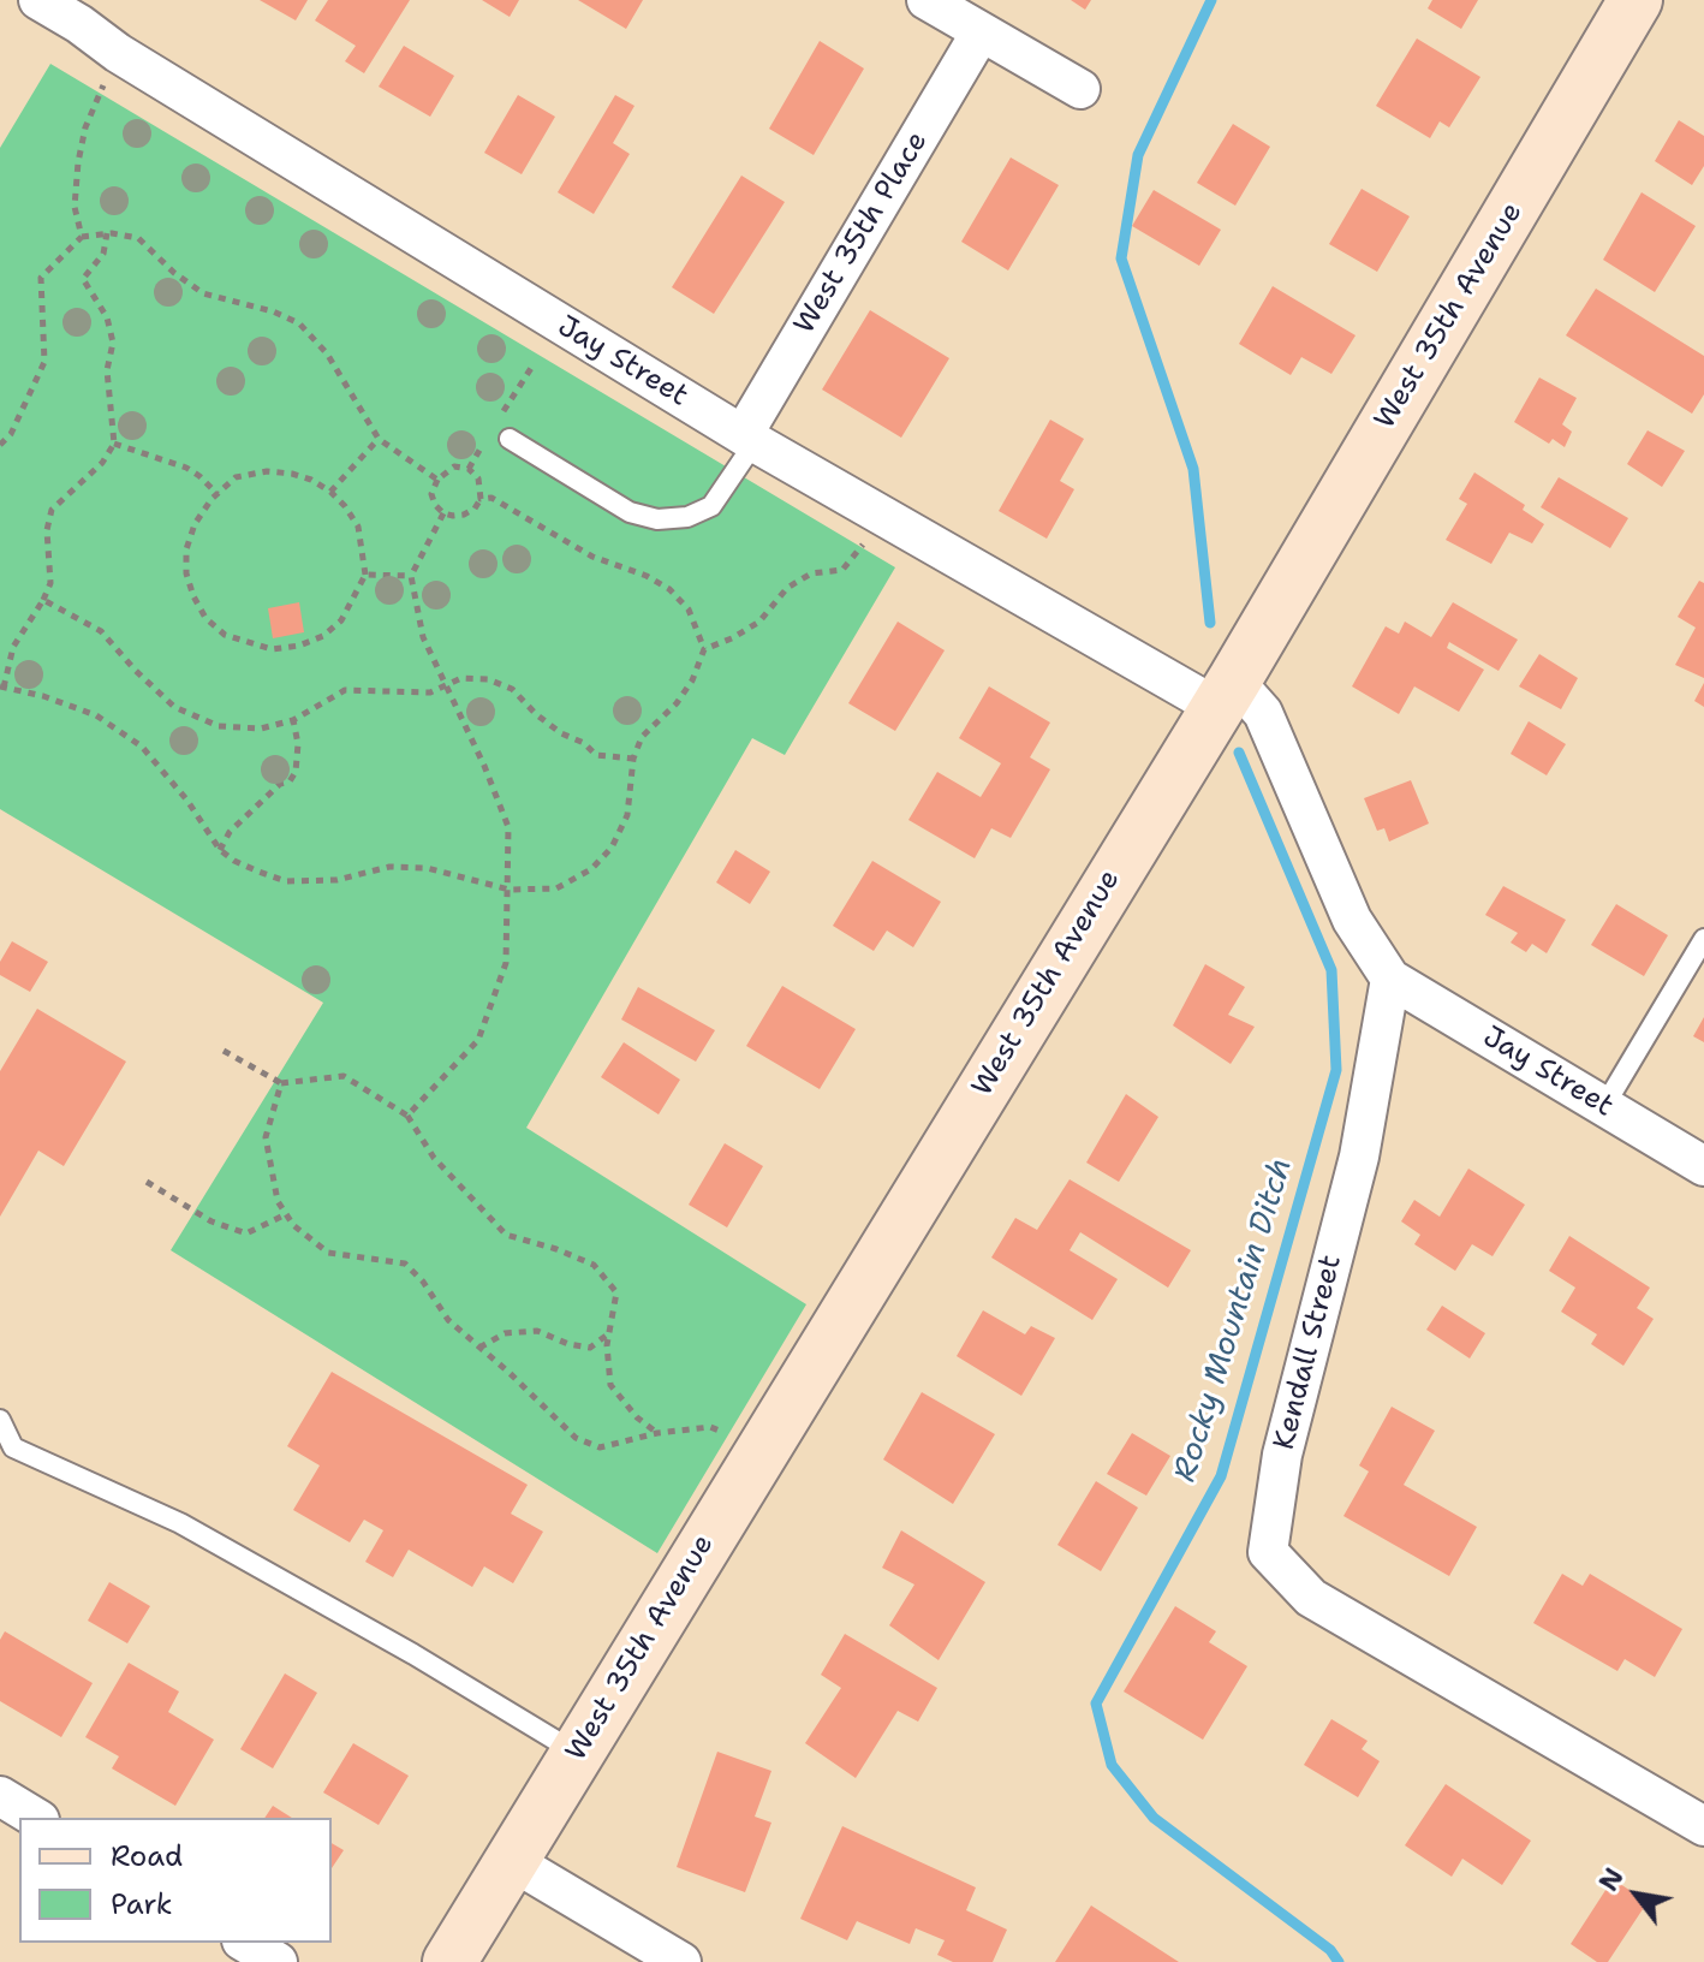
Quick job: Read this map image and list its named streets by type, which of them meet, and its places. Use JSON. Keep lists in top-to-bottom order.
{
  "streets": {
    "street": [
      "West 35th Place",
      "West 35th Avenue",
      "Jay Street",
      "Kendall Street"
    ]
  },
  "crossings": [
    ["West 35th Place", "Jay Street"],
    ["West 35th Avenue", "Jay Street"],
    ["Jay Street", "Kendall Street"]
  ],
  "water": ["Rocky Mountain Ditch"],
  "legend": ["Road", "Park"],
  "north": "top left"
}
